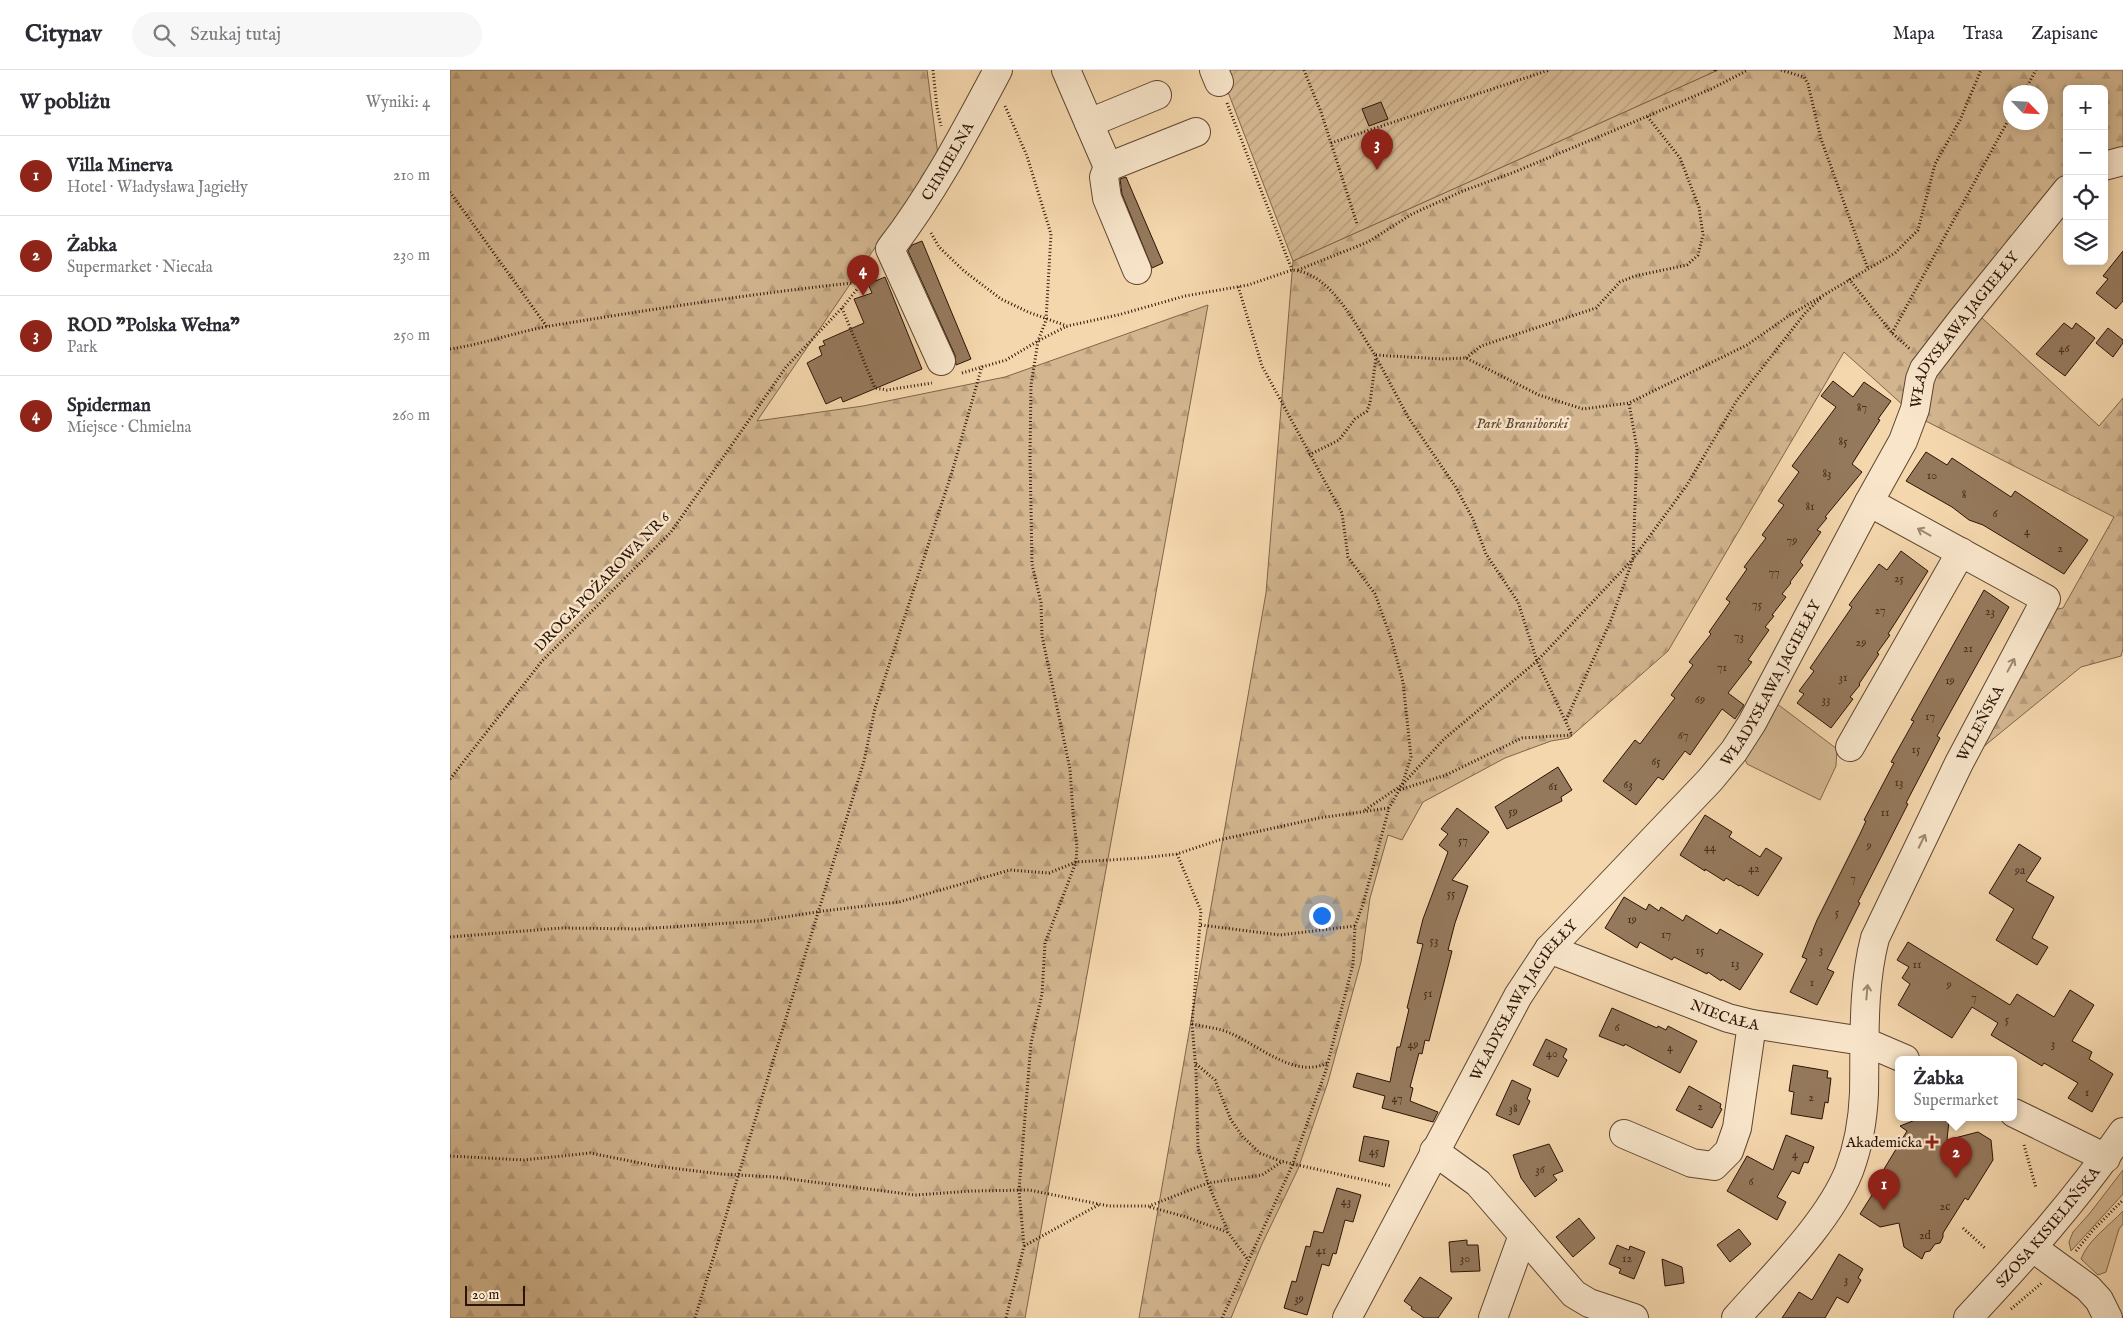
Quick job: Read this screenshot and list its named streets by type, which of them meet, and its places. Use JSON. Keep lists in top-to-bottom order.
{
  "streets": {
    "street": [
      "CHMIELNA",
      "WŁADYSŁAWA JAGIEŁŁY",
      "WILEŃSKA",
      "NIECAŁA",
      "SZOSA KISIELIŃSKA"
    ],
    "path": ["DROGA POŻAROWA NR 6"]
  },
  "crossings": [
    ["WŁADYSŁAWA JAGIEŁŁY", "WILEŃSKA"],
    ["WŁADYSŁAWA JAGIEŁŁY", "NIECAŁA"],
    ["WILEŃSKA", "NIECAŁA"]
  ],
  "parks": ["Park Braniborski"],
  "places": {
    "health": ["Akademicka"]
  },
  "house_numbers": [
    "46",
    "87",
    "85",
    "83",
    "10",
    "8",
    "81",
    "6",
    "4",
    "79",
    "2",
    "77",
    "25",
    "75",
    "27",
    "23",
    "73",
    "29",
    "21",
    "71",
    "31",
    "19",
    "69",
    "33",
    "17",
    "67",
    "15",
    "65",
    "13",
    "63",
    "61",
    "59",
    "11",
    "57",
    "9",
    "44",
    "42",
    "9a",
    "7",
    "55",
    "5",
    "19",
    "17",
    "53",
    "3",
    "15",
    "13",
    "11",
    "1",
    "9",
    "51",
    "7",
    "5",
    "6",
    "3",
    "49",
    "4",
    "40",
    "1",
    "2",
    "47",
    "2",
    "38",
    "45",
    "4",
    "36",
    "6",
    "43",
    "2c",
    "2d",
    "41",
    "30",
    "12",
    "3",
    "39"
  ],
  "scale_bar": "20 m",
  "north": "bottom right",
  "page": {
    "header": "Citynav",
    "search": "Szukaj tutaj",
    "nav": ["Mapa", "Trasa", "Zapisane"],
    "heading": ["W pobliżu", "Wyniki: 4"],
    "map_buttons": ["+", "−"],
    "pins": [
      "3",
      "4",
      "2",
      "1"
    ],
    "list": [
      {
        "mark": "1",
        "name": "Villa Minerva",
        "note": "Hotel · Władysława Jagiełły",
        "value": "210 m"
      },
      {
        "mark": "2",
        "name": "Żabka",
        "note": "Supermarket · Niecała",
        "value": "230 m"
      },
      {
        "mark": "3",
        "name": "ROD \"Polska Wełna\"",
        "note": "Park",
        "value": "250 m"
      },
      {
        "mark": "4",
        "name": "Spiderman",
        "note": "Miejsce · Chmielna",
        "value": "260 m"
      }
    ],
    "popup": ["Żabka", "Supermarket"],
    "scale": "20 m"
  }
}
